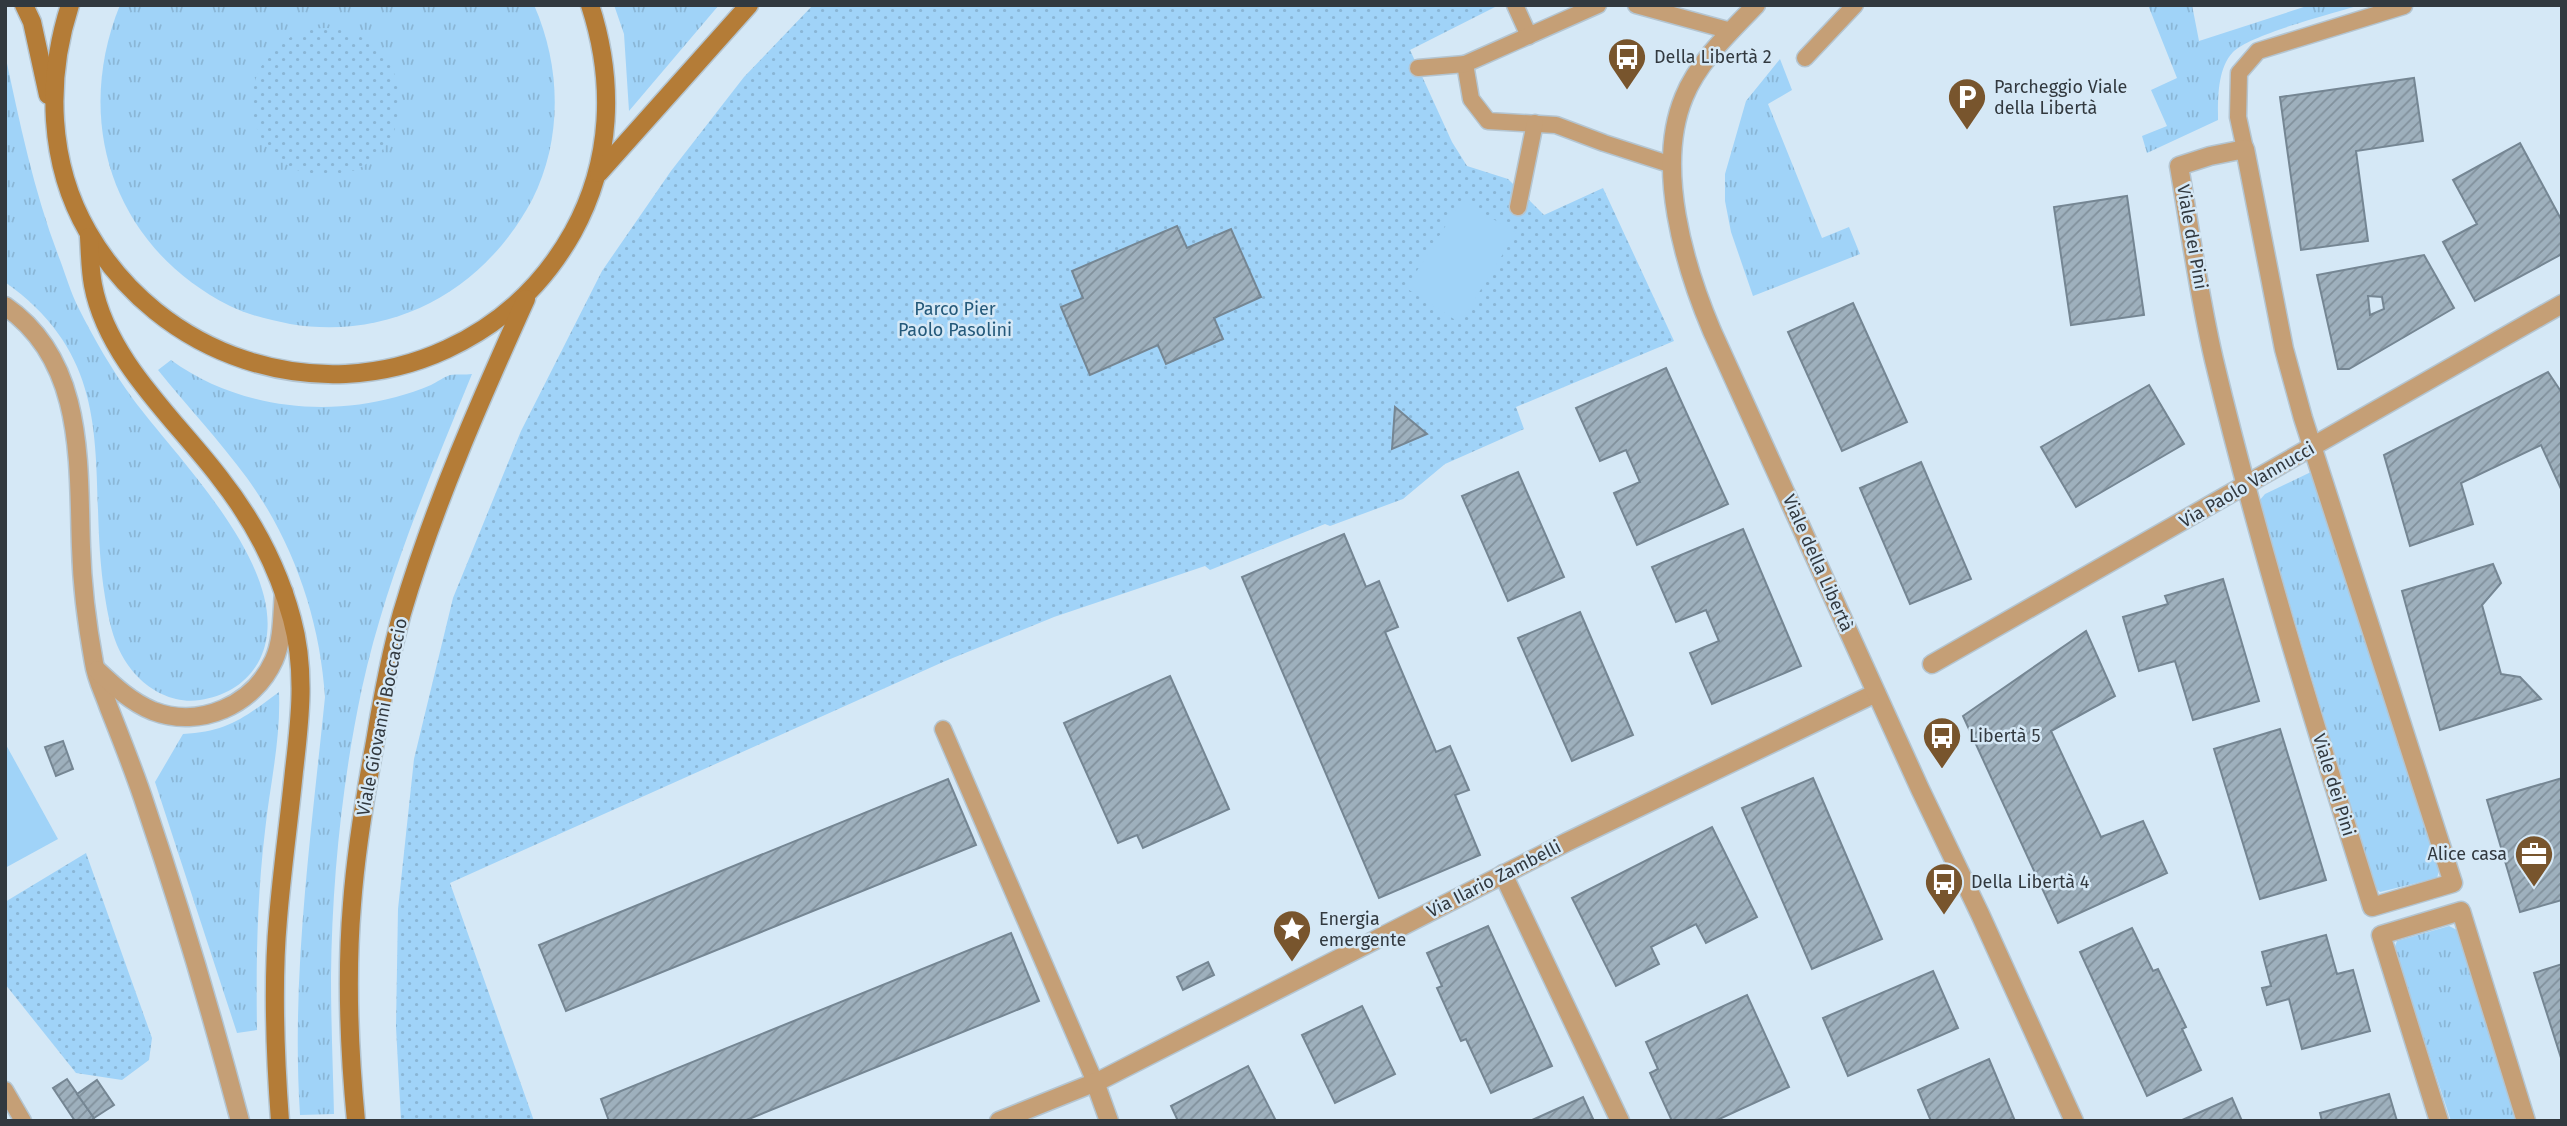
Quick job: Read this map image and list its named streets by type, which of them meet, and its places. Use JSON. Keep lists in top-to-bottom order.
{
  "streets": {
    "main road": ["Viale Giovanni Boccaccio"],
    "street": [
      "Viale dei Pini",
      "Via Paolo Vannucci",
      "Viale della Libertà",
      "Via Ilario Zambelli"
    ]
  },
  "crossings": [
    ["Viale dei Pini", "Via Paolo Vannucci"],
    ["Viale della Libertà", "Via Ilario Zambelli"]
  ],
  "parks": ["Parco Pier Paolo Pasolini"],
  "places": {
    "bus stop": ["Della Libertà 2", "Libertà 5", "Della Libertà 4"],
    "parking": ["Parcheggio Viale della Libertà"],
    "office": ["Alice casa"],
    "place": ["Energia emergente"]
  }
}
